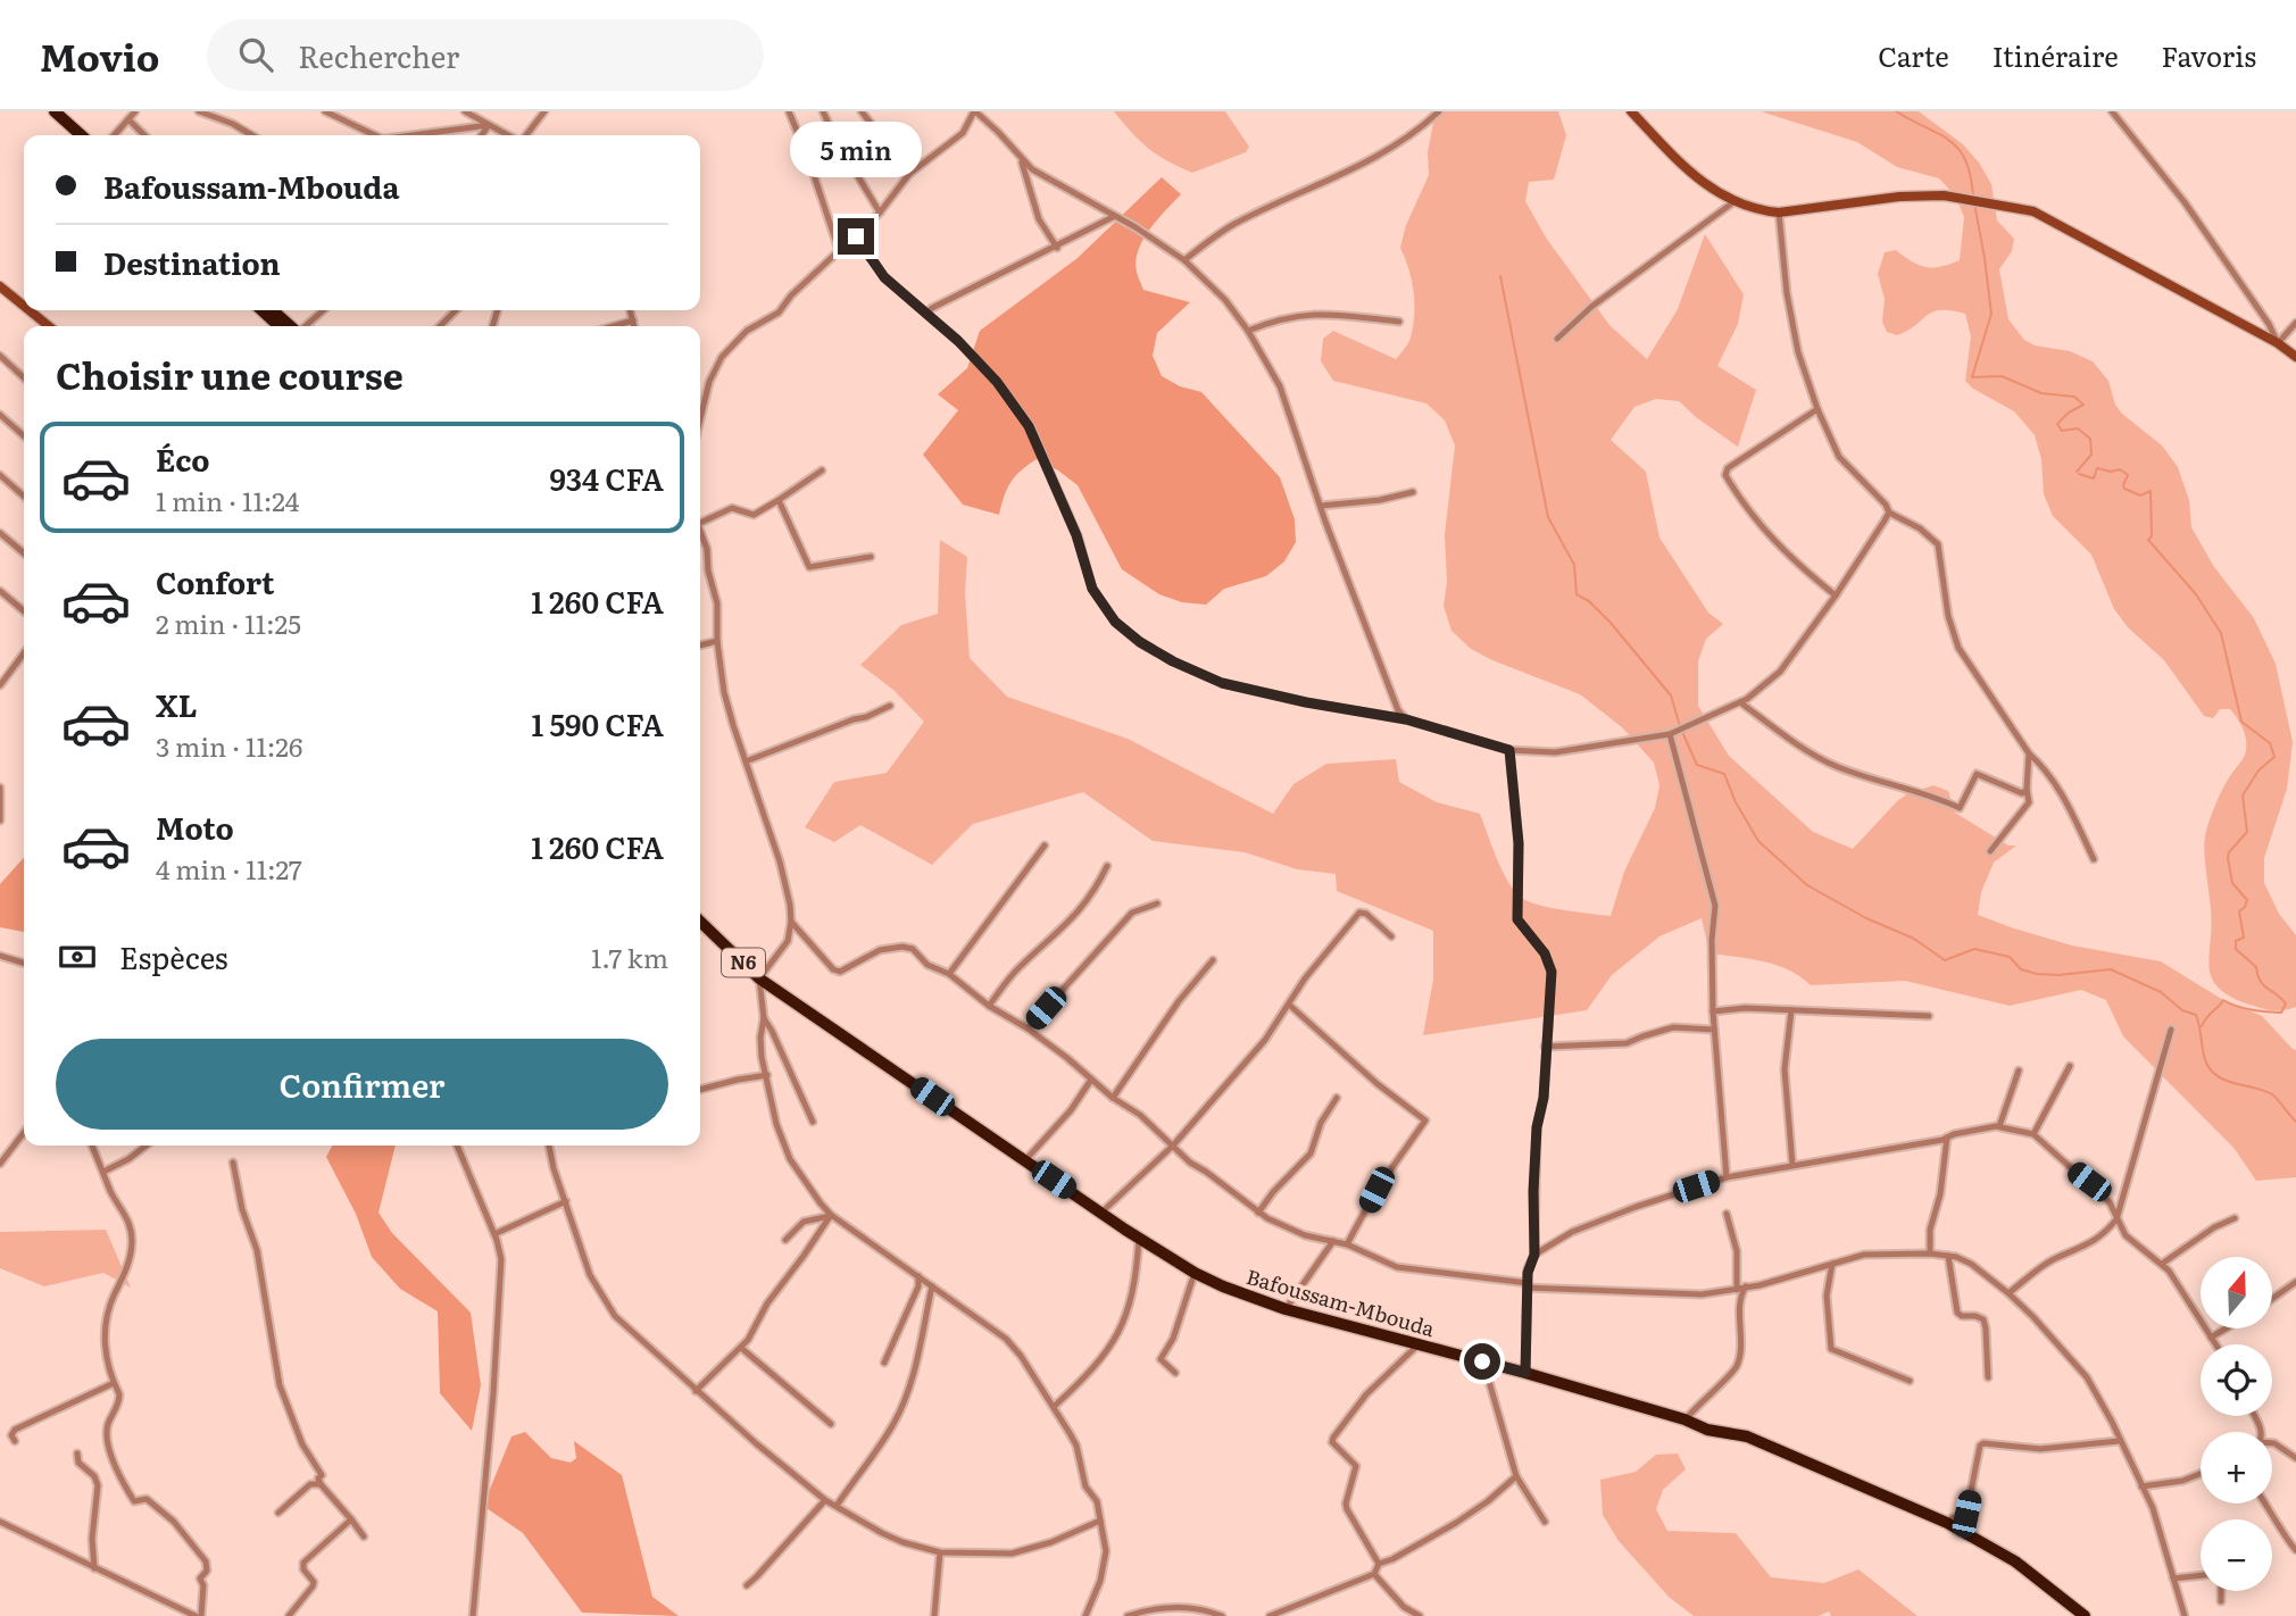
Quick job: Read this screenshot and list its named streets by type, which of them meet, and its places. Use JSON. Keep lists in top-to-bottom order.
{
  "streets": {
    "highway": ["N6", "Bafoussam-Mbouda"]
  },
  "north": "top",
  "page": {
    "header": "Movio",
    "search": "Rechercher",
    "nav": ["Carte", "Itinéraire", "Favoris"],
    "bubble": "5 min",
    "banner": ["Bafoussam-Mbouda", "Destination"],
    "heading": "Choisir une course",
    "list": [
      {
        "name": "Éco",
        "note": "1 min · 11:24",
        "value": "934 CFA"
      },
      {
        "name": "Confort",
        "note": "2 min · 11:25",
        "value": "1 260 CFA"
      },
      {
        "name": "XL",
        "note": "3 min · 11:26",
        "value": "1 590 CFA"
      },
      {
        "name": "Moto",
        "note": "4 min · 11:27",
        "value": "1 260 CFA"
      }
    ],
    "pay": ["Espèces", "1.7 km"],
    "buttons": "Confirmer",
    "map_buttons": ["+", "−"]
  }
}
